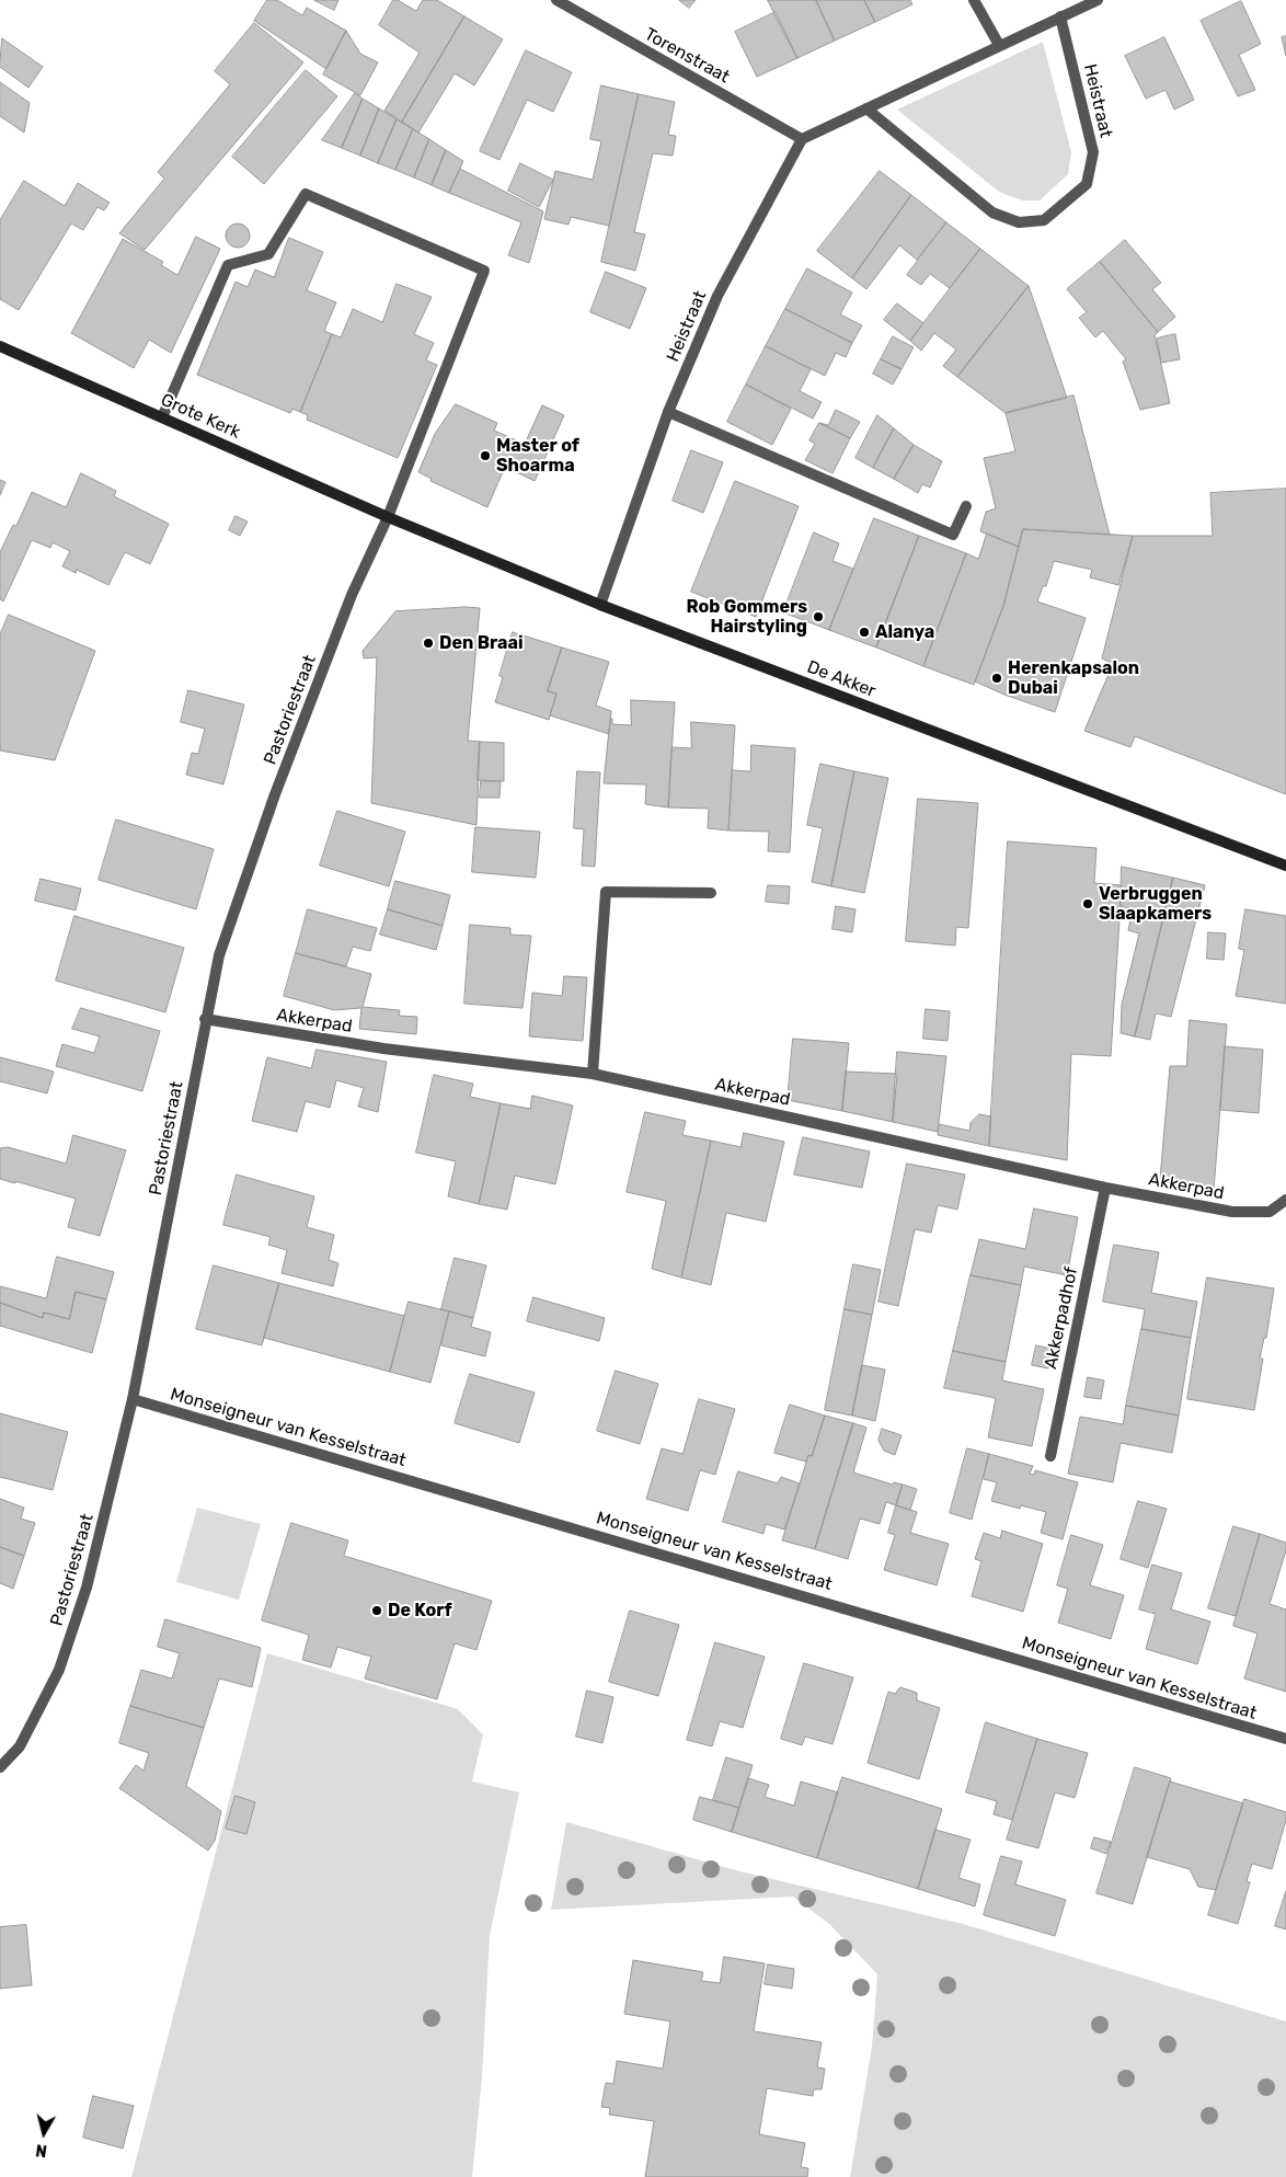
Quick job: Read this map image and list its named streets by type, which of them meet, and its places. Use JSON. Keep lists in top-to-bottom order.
{
  "streets": {
    "main road": ["Grote Kerk", "De Akker"],
    "street": [
      "Torenstraat",
      "Heistraat",
      "Pastoriestraat",
      "Akkerpad",
      "Akkerpadhof",
      "Monseigneur van Kesselstraat"
    ]
  },
  "crossings": [
    ["Torenstraat", "Heistraat"],
    ["Heistraat", "De Akker"],
    ["Grote Kerk", "De Akker"],
    ["Grote Kerk", "Pastoriestraat"],
    ["De Akker", "Pastoriestraat"],
    ["Pastoriestraat", "Akkerpad"],
    ["Pastoriestraat", "Monseigneur van Kesselstraat"],
    ["Akkerpad", "Akkerpadhof"]
  ],
  "places": [
    "Master of Shoarma",
    "Rob Gommers Hairstyling",
    "Alanya",
    "Den Braai",
    "Herenkapsalon Dubai",
    "Verbruggen Slaapkamers",
    "De Korf"
  ],
  "north": "bottom"
}
